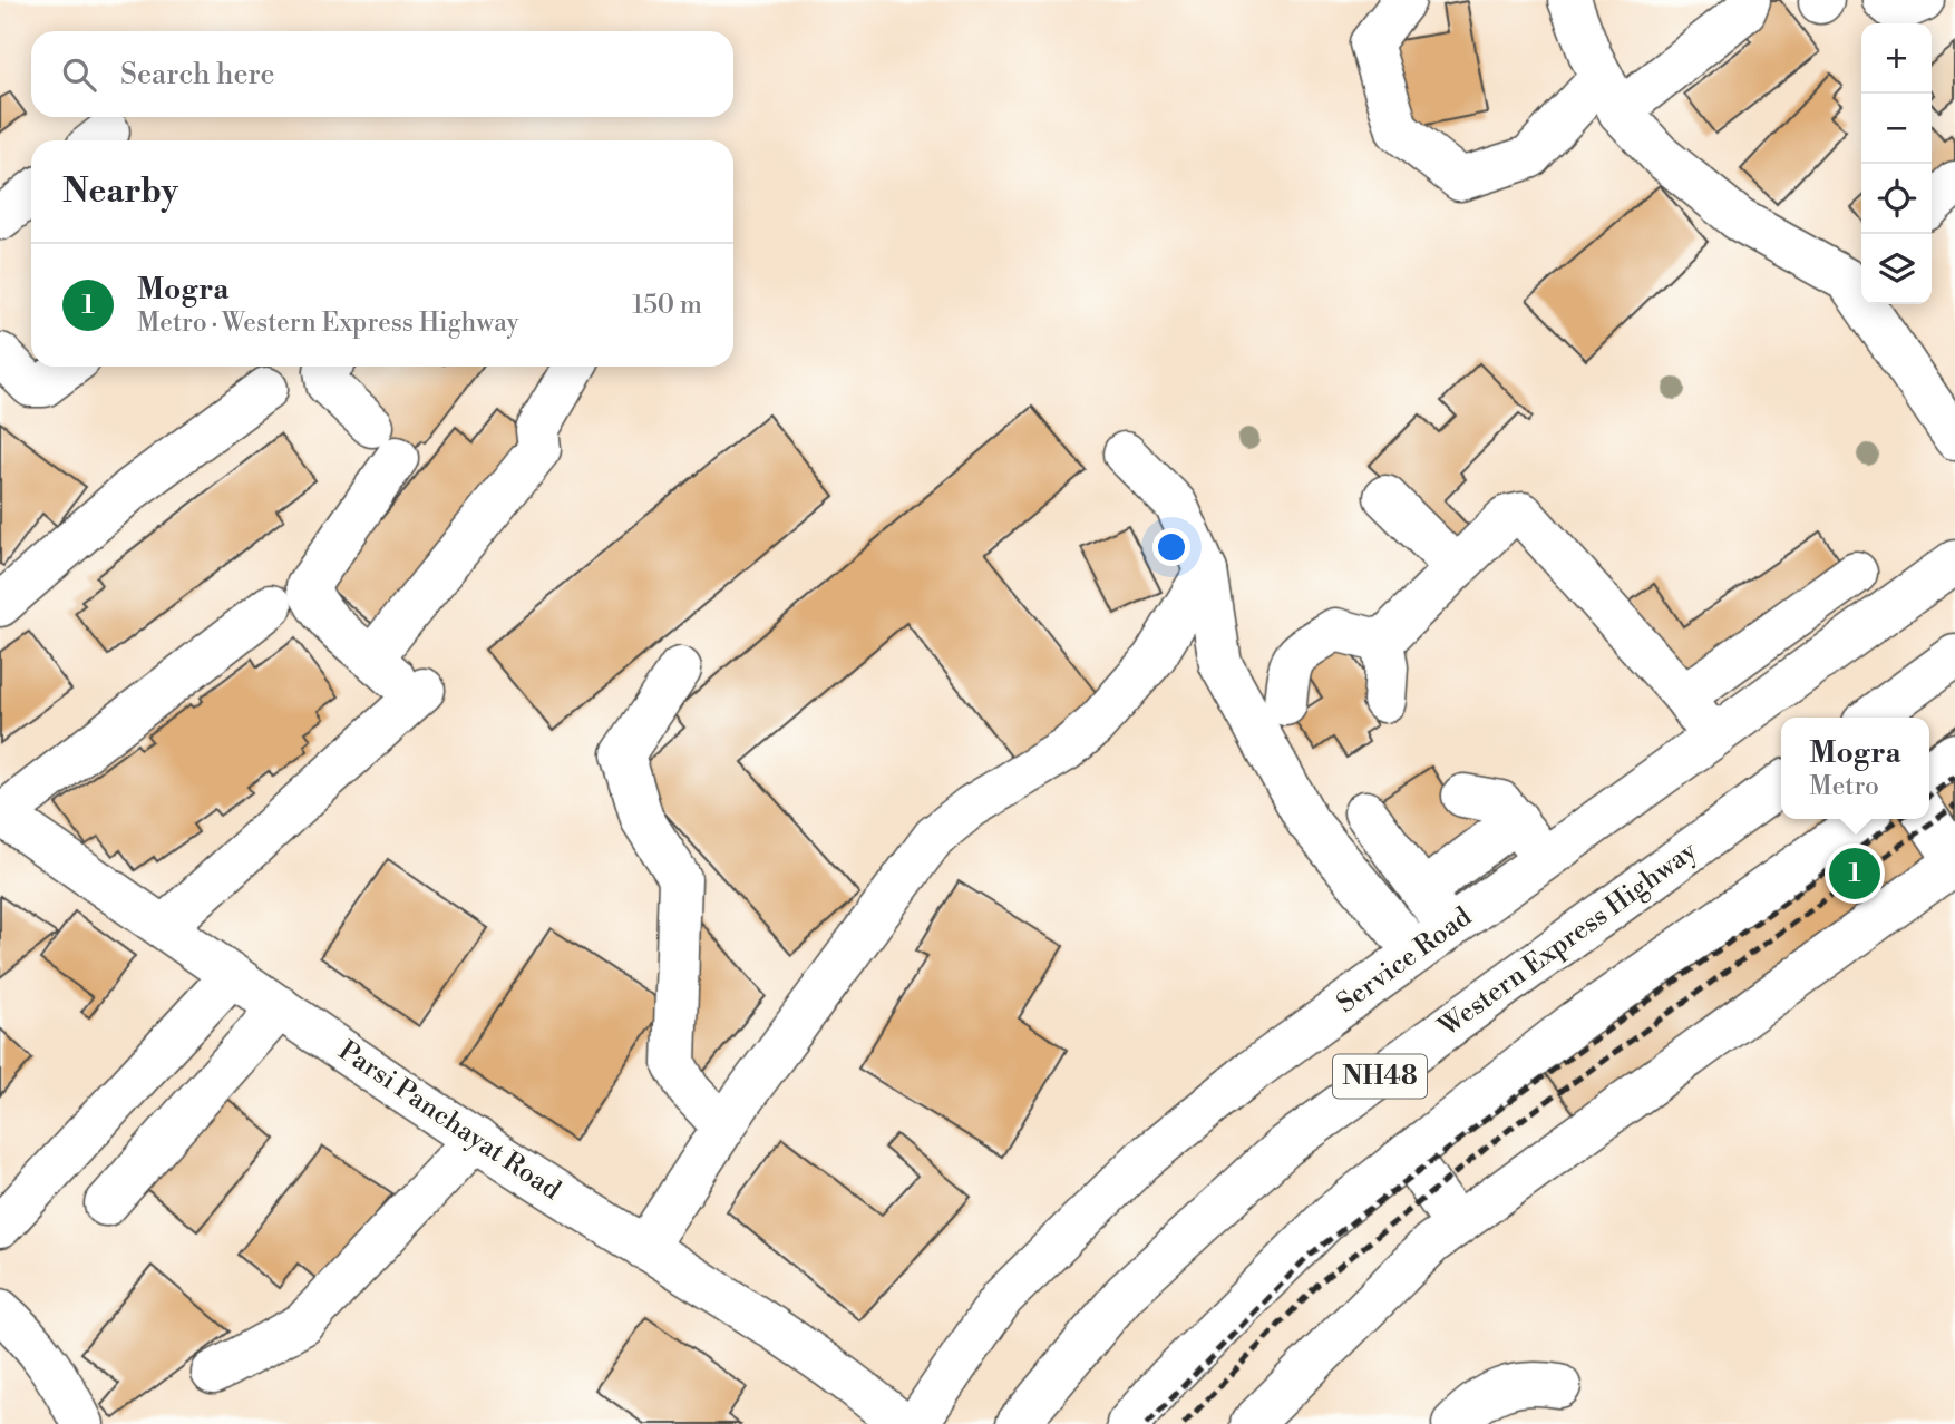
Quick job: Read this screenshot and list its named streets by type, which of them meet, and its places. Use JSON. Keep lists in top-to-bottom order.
{
  "streets": {
    "main road": [
      "Western Express Highway",
      "Service Road",
      "NH48",
      "Parsi Panchayat Road"
    ]
  },
  "page": {
    "map_buttons": ["+", "−"],
    "search": "Search here",
    "heading": "Nearby",
    "list": [
      {
        "mark": "1",
        "name": "Mogra",
        "note": "Metro · Western Express Highway",
        "value": "150 m"
      }
    ],
    "popup": ["Mogra", "Metro"],
    "pins": "1"
  }
}
